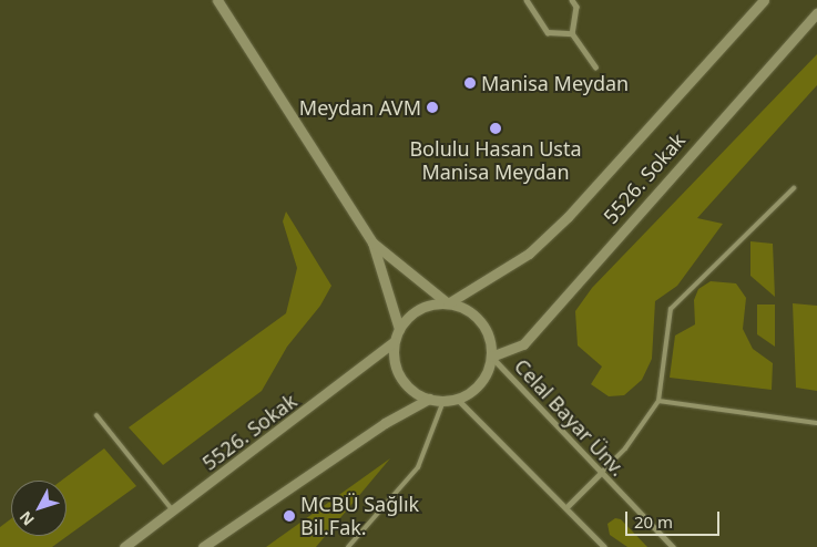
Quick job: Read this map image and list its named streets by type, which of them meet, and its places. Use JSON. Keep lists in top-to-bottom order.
{
  "streets": {
    "street": ["5526. Sokak", "Celal Bayar Ünv."]
  },
  "crossings": [
    ["5526. Sokak", "Celal Bayar Ünv."]
  ],
  "places": [
    "Manisa Meydan",
    "Meydan AVM",
    "Bolulu Hasan Usta Manisa Meydan",
    "MCBÜ Sağlık Bil.Fak."
  ],
  "scale_bar": "20 m",
  "north": "bottom left"
}
